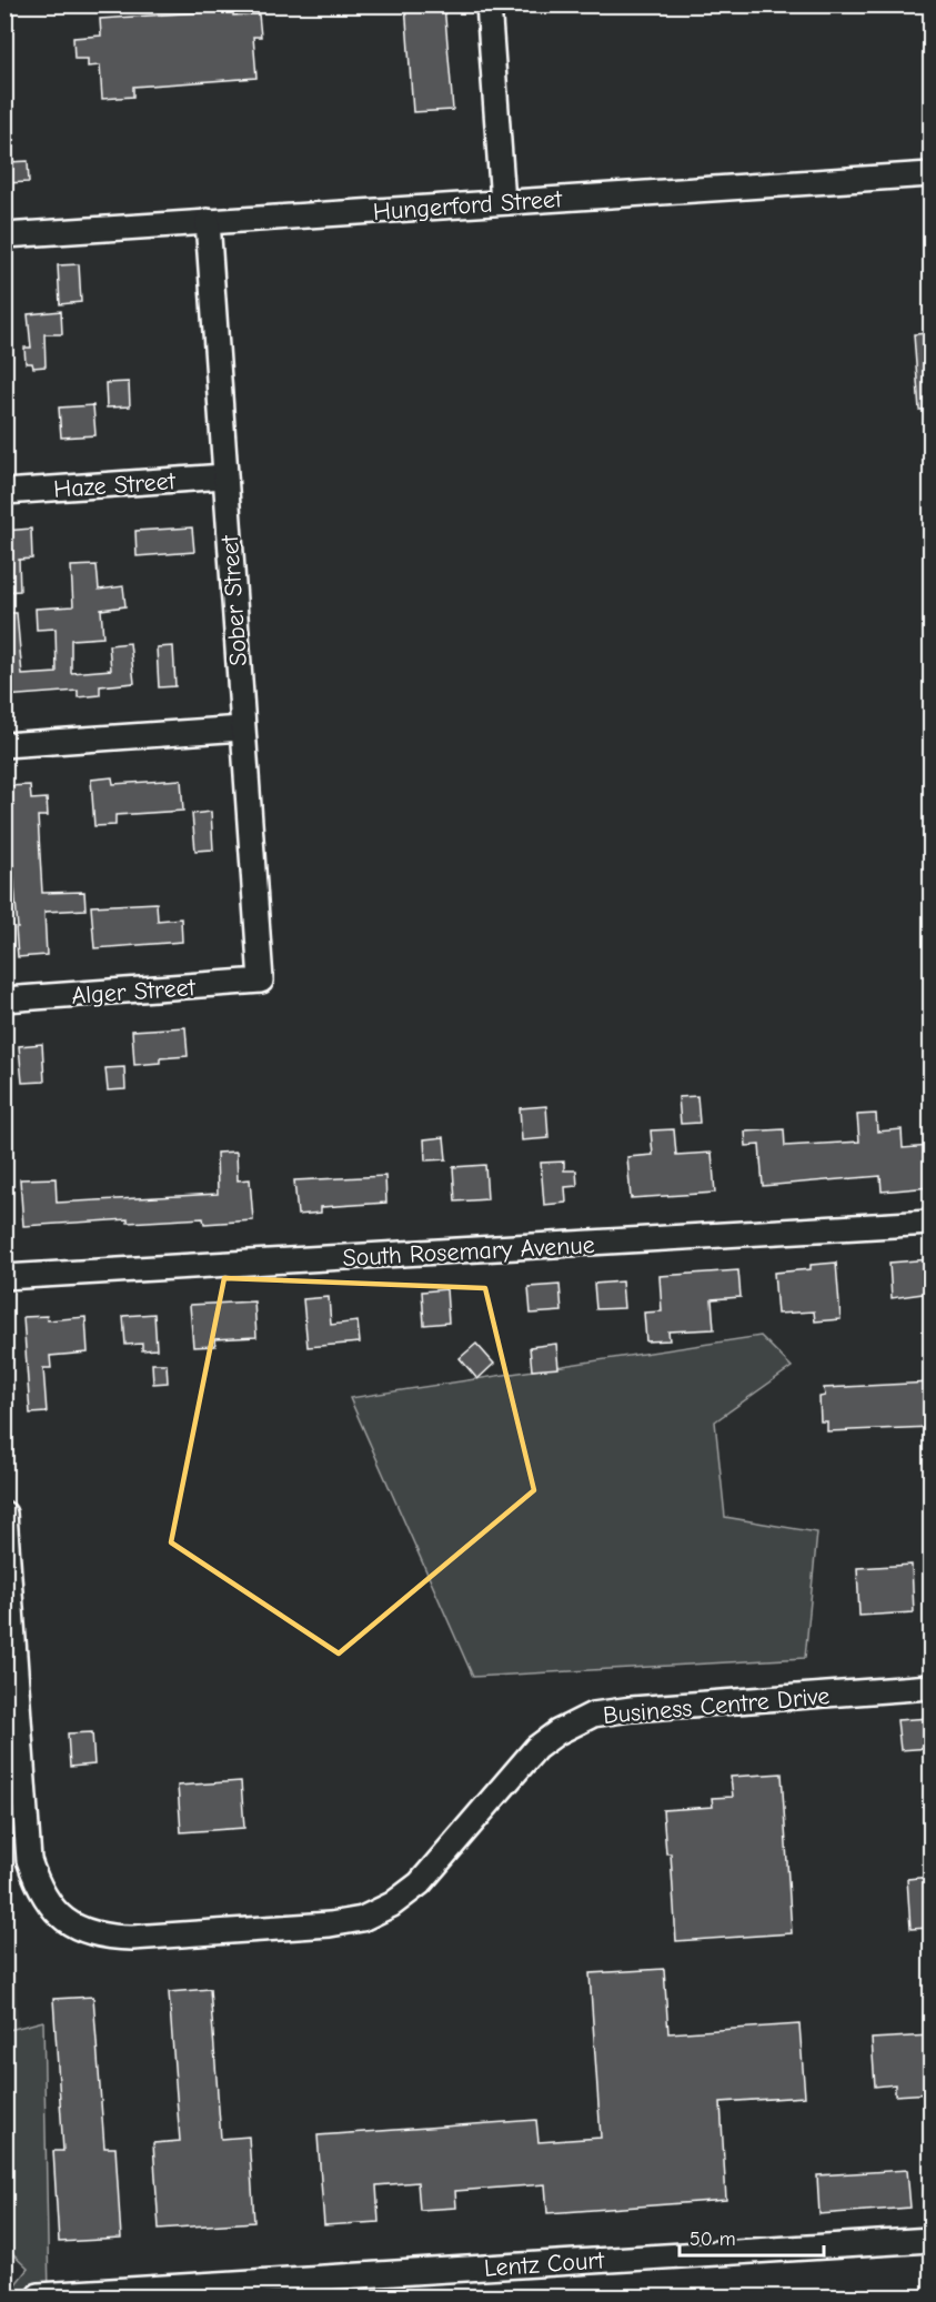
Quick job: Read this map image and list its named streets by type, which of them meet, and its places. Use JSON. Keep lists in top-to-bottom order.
{
  "streets": {
    "street": [
      "Hungerford Street",
      "Haze Street",
      "Sober Street",
      "Alger Street",
      "South Rosemary Avenue",
      "Business Centre Drive",
      "Lentz Court"
    ]
  },
  "crossings": [
    ["Hungerford Street", "Sober Street"],
    ["Haze Street", "Sober Street"],
    ["Sober Street", "Alger Street"]
  ],
  "scale_bar": "50 m"
}
